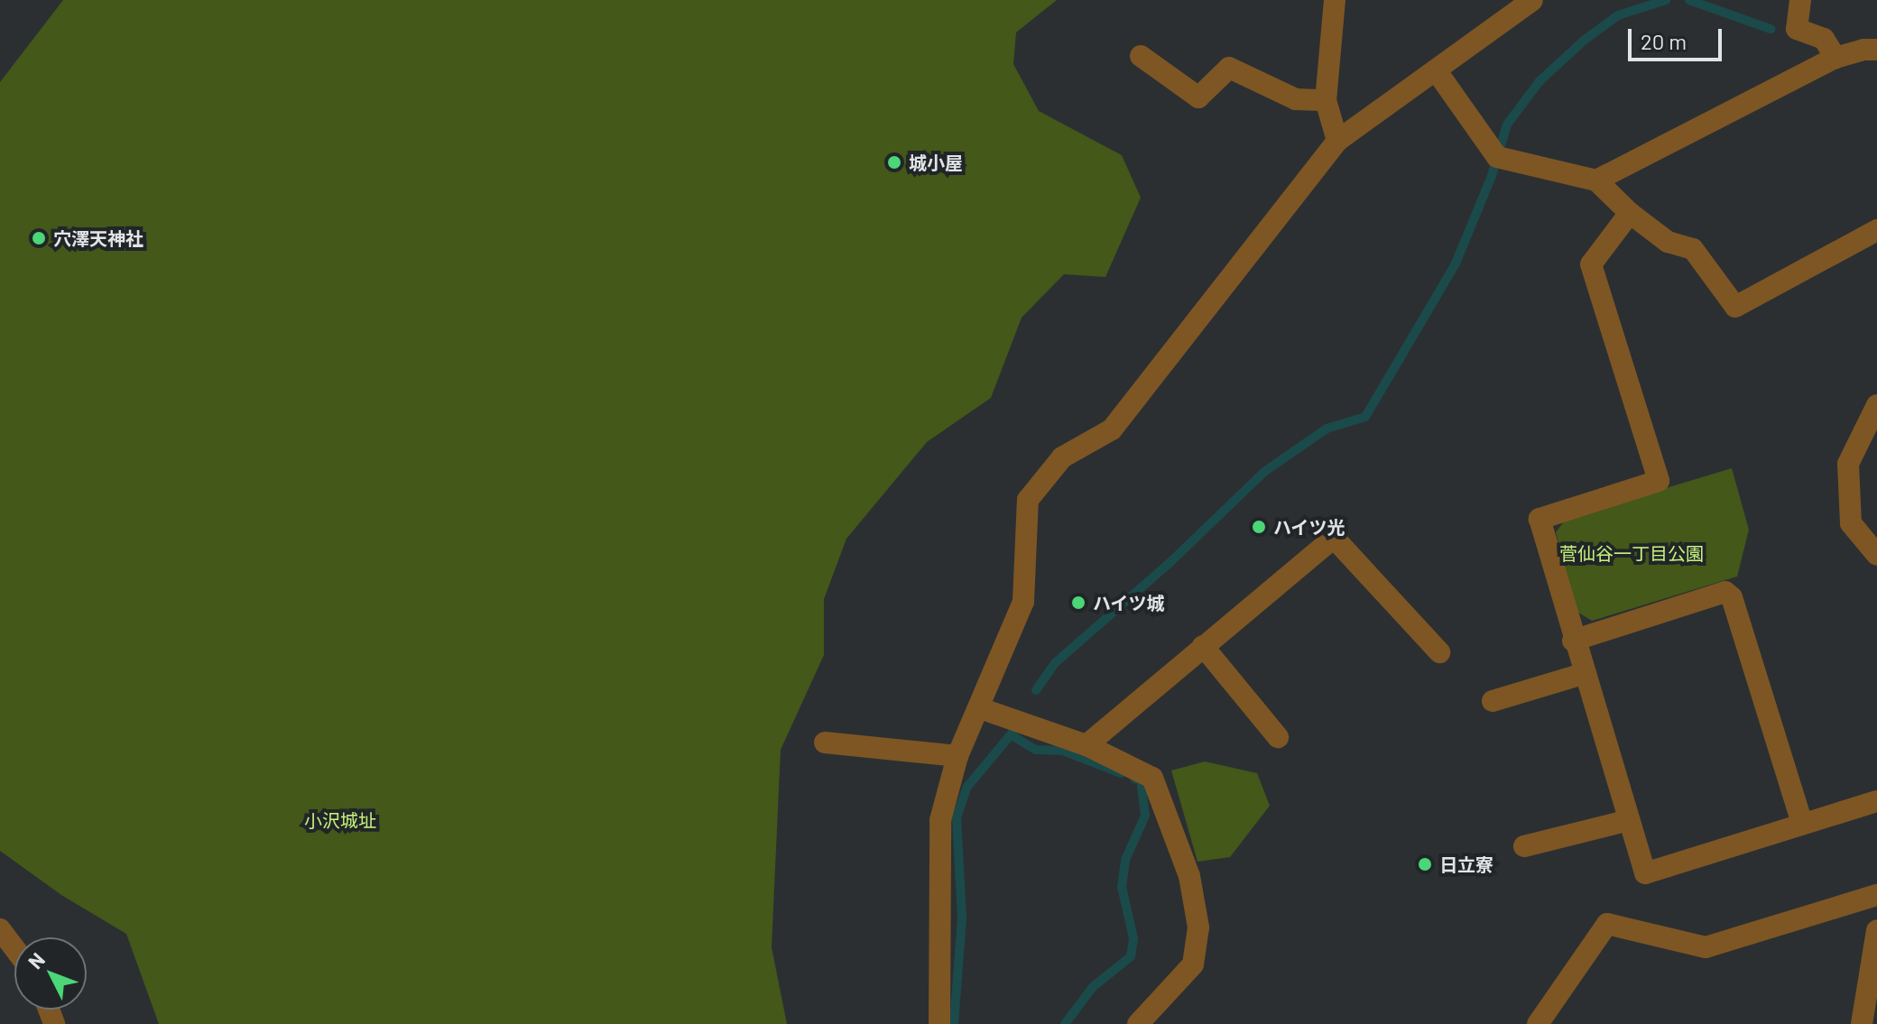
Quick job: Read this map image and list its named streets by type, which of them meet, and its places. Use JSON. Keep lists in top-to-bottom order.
{
  "parks": ["菅仙谷一丁目公園", "小沢城址"],
  "places": [
    "城小屋",
    "穴澤天神社",
    "ハイツ光",
    "ハイツ城",
    "日立寮"
  ],
  "scale_bar": "20 m",
  "north": "top left"
}
